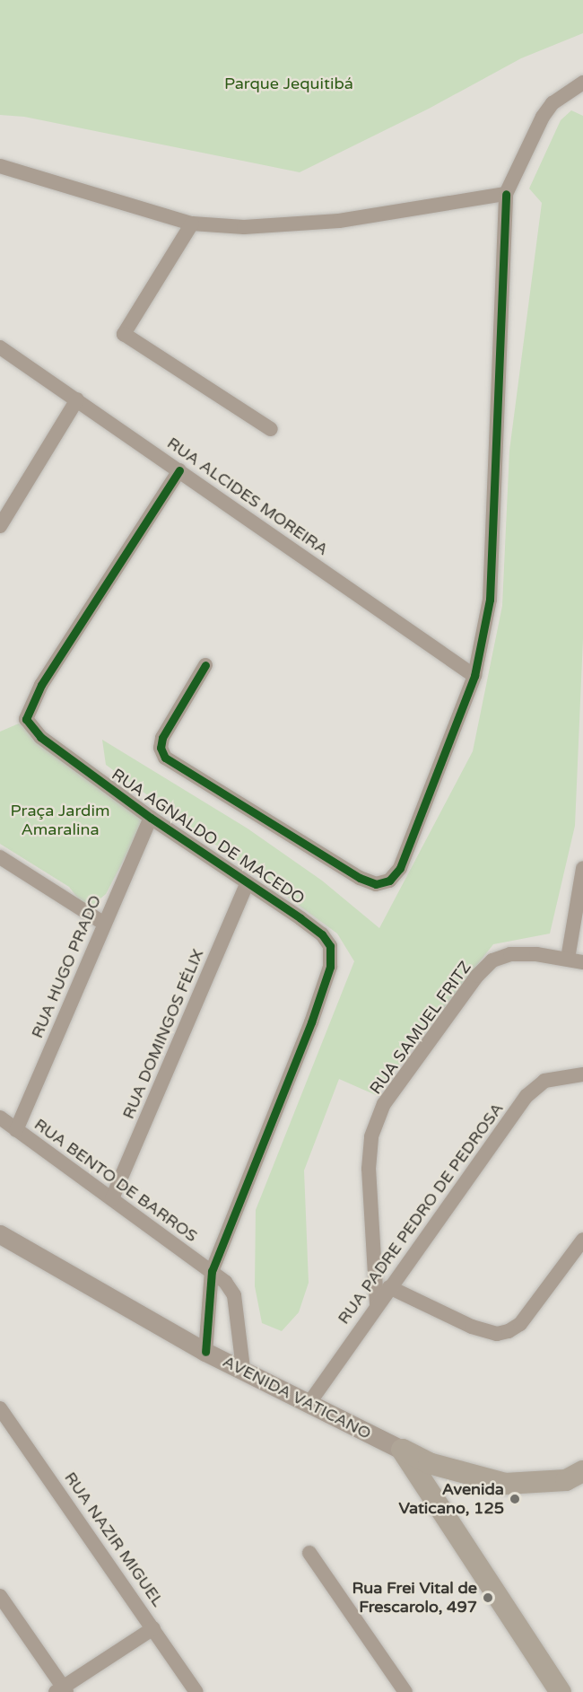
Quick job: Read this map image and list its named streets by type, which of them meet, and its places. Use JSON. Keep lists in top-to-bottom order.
{
  "streets": {
    "main road": ["AVENIDA VATICANO"],
    "street": [
      "RUA ALCIDES MOREIRA",
      "RUA AGNALDO DE MACEDO",
      "RUA HUGO PRADO",
      "RUA SAMUEL FRITZ",
      "RUA DOMINGOS FÉLIX",
      "RUA BENTO DE BARROS",
      "RUA PADRE PEDRO DE PEDROSA",
      "RUA NAZIR MIGUEL"
    ]
  },
  "crossings": [
    ["RUA ALCIDES MOREIRA", "RUA AGNALDO DE MACEDO"],
    ["RUA AGNALDO DE MACEDO", "RUA HUGO PRADO"],
    ["RUA AGNALDO DE MACEDO", "RUA DOMINGOS FÉLIX"],
    ["RUA AGNALDO DE MACEDO", "RUA BENTO DE BARROS"],
    ["RUA HUGO PRADO", "RUA BENTO DE BARROS"],
    ["RUA SAMUEL FRITZ", "RUA PADRE PEDRO DE PEDROSA"],
    ["RUA DOMINGOS FÉLIX", "RUA BENTO DE BARROS"],
    ["RUA BENTO DE BARROS", "AVENIDA VATICANO"],
    ["RUA PADRE PEDRO DE PEDROSA", "AVENIDA VATICANO"]
  ],
  "parks": ["Parque Jequitibá", "Praça Jardim Amaralina"],
  "places": ["Avenida Vaticano, 125", "Rua Frei Vital de Frescarolo, 497"]
}
